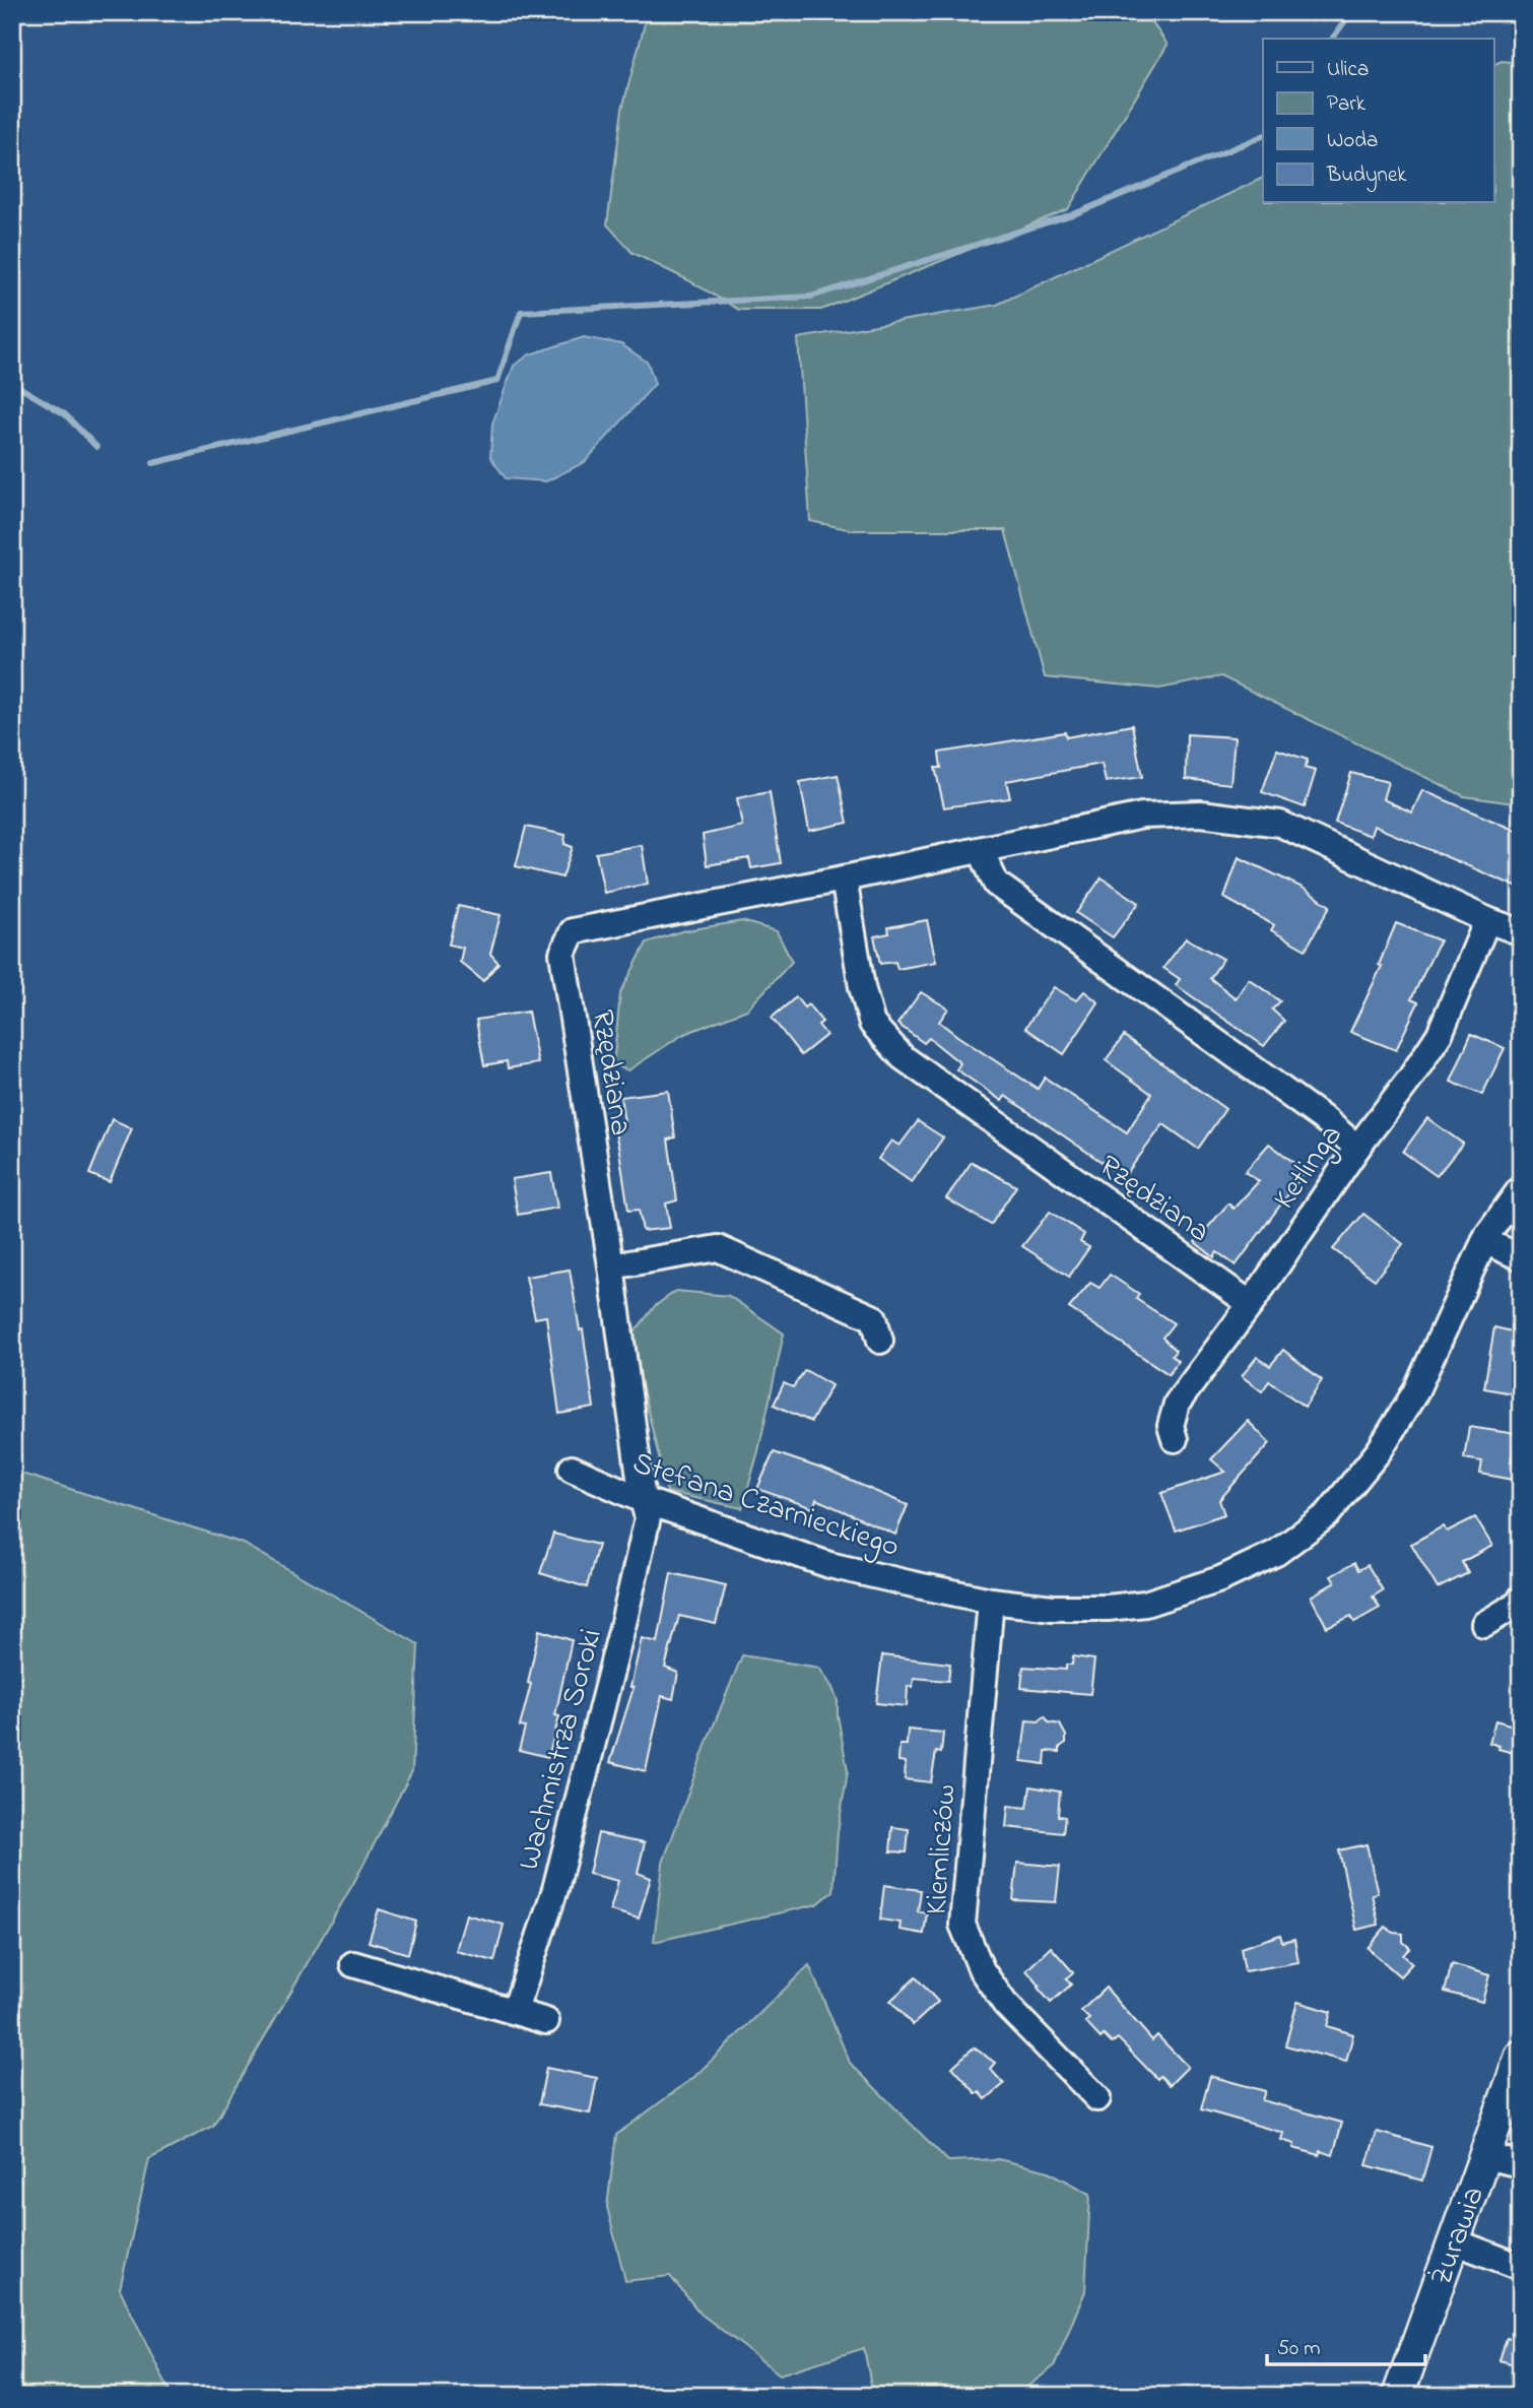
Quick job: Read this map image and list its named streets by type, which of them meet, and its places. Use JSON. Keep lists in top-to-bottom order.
{
  "streets": {
    "street": [
      "Rzędziana",
      "Ketlinga",
      "Stefana Czarnieckiego",
      "Wachmistrza Soroki",
      "Kiemliczów",
      "Żurawia"
    ]
  },
  "crossings": [
    ["Rzędziana", "Ketlinga"],
    ["Rzędziana", "Stefana Czarnieckiego"],
    ["Rzędziana", "Wachmistrza Soroki"],
    ["Stefana Czarnieckiego", "Wachmistrza Soroki"],
    ["Stefana Czarnieckiego", "Kiemliczów"]
  ],
  "legend": [
    "Ulica",
    "Park",
    "Woda",
    "Budynek"
  ],
  "scale_bar": "50 m"
}
